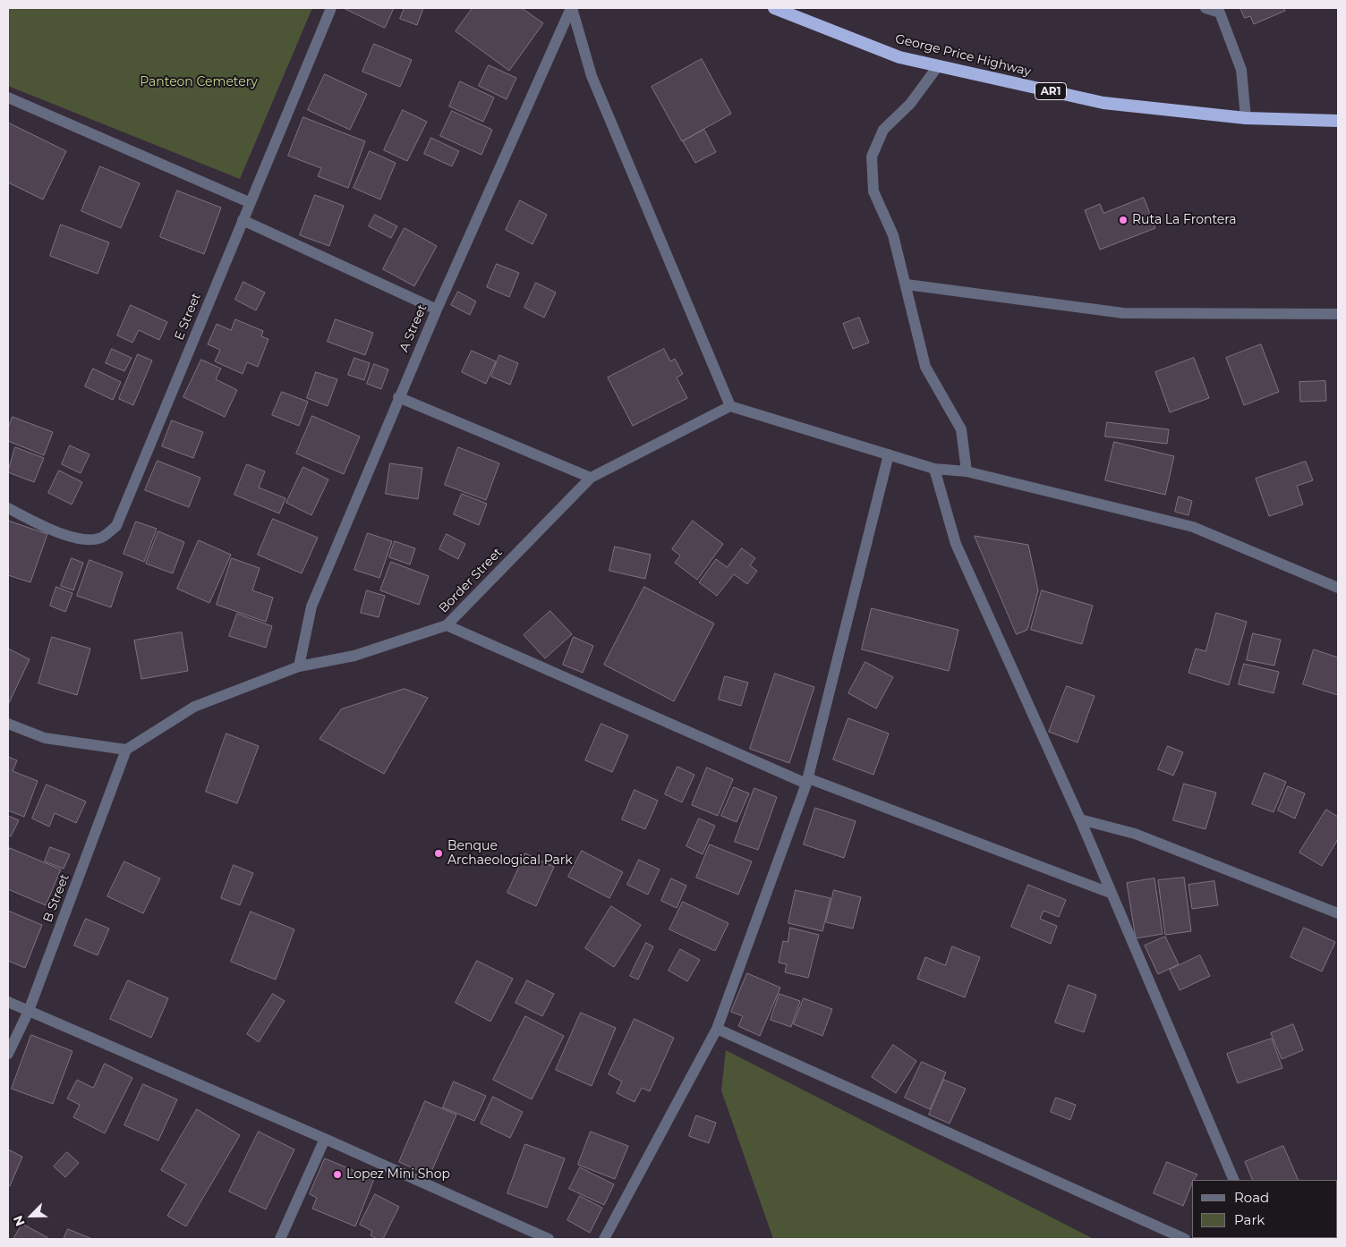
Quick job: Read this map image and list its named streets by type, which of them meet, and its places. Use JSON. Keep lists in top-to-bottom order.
{
  "streets": {
    "highway": ["George Price Highway", "AR1"],
    "street": [
      "E Street",
      "A Street",
      "Border Street",
      "B Street"
    ]
  },
  "crossings": [
    ["A Street", "Border Street"],
    ["Border Street", "B Street"]
  ],
  "parks": ["Panteon Cemetery"],
  "places": ["Ruta La Frontera", "Benque Archaeological Park", "Lopez Mini Shop"],
  "legend": ["Road", "Park"],
  "north": "bottom left"
}
